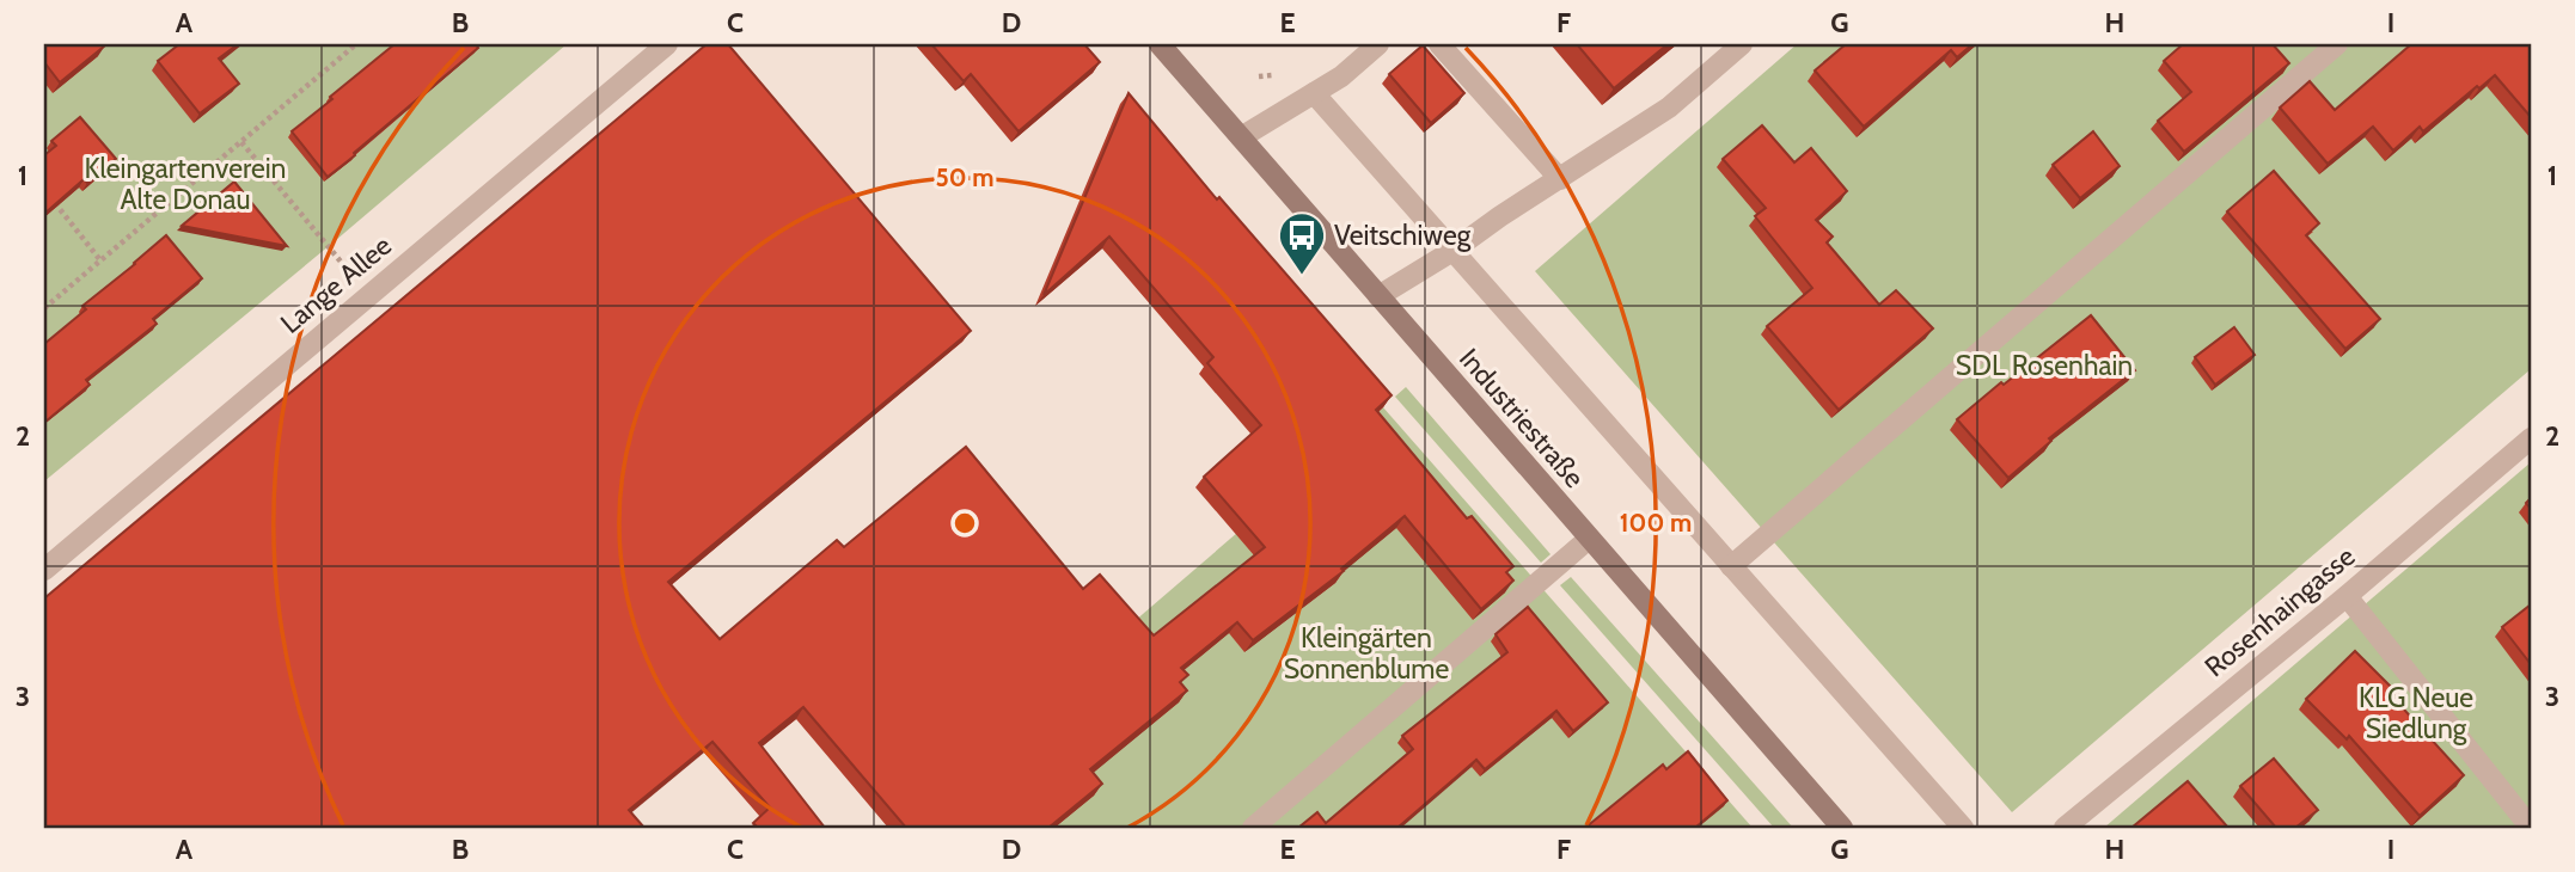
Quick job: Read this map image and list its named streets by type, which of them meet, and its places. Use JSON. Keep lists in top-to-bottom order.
{
  "streets": {
    "street": ["Lange Allee", "Industriestraße", "Rosenhaingasse"]
  },
  "parks": [
    "Kleingartenverein Alte Donau",
    "SDL Rosenhain",
    "Kleingärten Sonnenblume",
    "KLG Neue Siedlung"
  ],
  "places": {
    "bus stop": ["Veitschiweg"]
  },
  "grid": {
    "columns": [
      "A",
      "B",
      "C",
      "D",
      "E",
      "F",
      "G",
      "H",
      "I"
    ],
    "rows": ["1", "2", "3"]
  },
  "rings": ["50 m", "100 m"]
}
